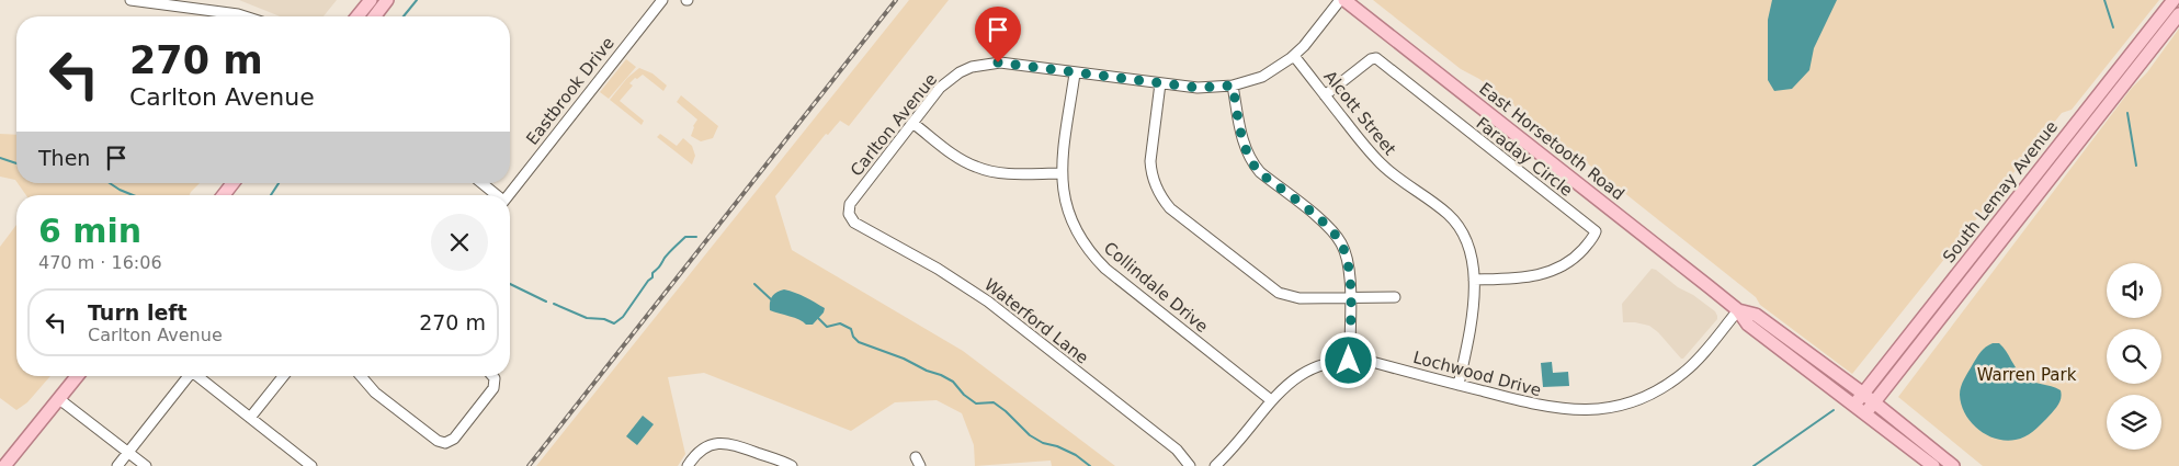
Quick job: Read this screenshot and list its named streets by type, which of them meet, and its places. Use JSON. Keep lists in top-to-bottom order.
{
  "streets": {
    "main road": ["East Horsetooth Road", "South Lemay Avenue"],
    "street": [
      "Eastbrook Drive",
      "Alcott Street",
      "Carlton Avenue",
      "Faraday Circle",
      "Collindale Drive",
      "Waterford Lane",
      "Lochwood Drive"
    ]
  },
  "crossings": [
    ["Alcott Street", "Carlton Avenue"],
    ["Alcott Street", "Faraday Circle"],
    ["Alcott Street", "Lochwood Drive"],
    ["Carlton Avenue", "Collindale Drive"],
    ["Carlton Avenue", "Waterford Lane"],
    ["East Horsetooth Road", "South Lemay Avenue"],
    ["East Horsetooth Road", "Lochwood Drive"],
    ["Collindale Drive", "Lochwood Drive"]
  ],
  "parks": ["Warren Park"],
  "page": {
    "turn": ["270 m", "Carlton Avenue"],
    "then": "Then",
    "heading": ["6 min", "470 m · 16:06"],
    "list": [
      {
        "name": "Turn left",
        "note": "Carlton Avenue",
        "value": "270 m"
      }
    ]
  }
}
